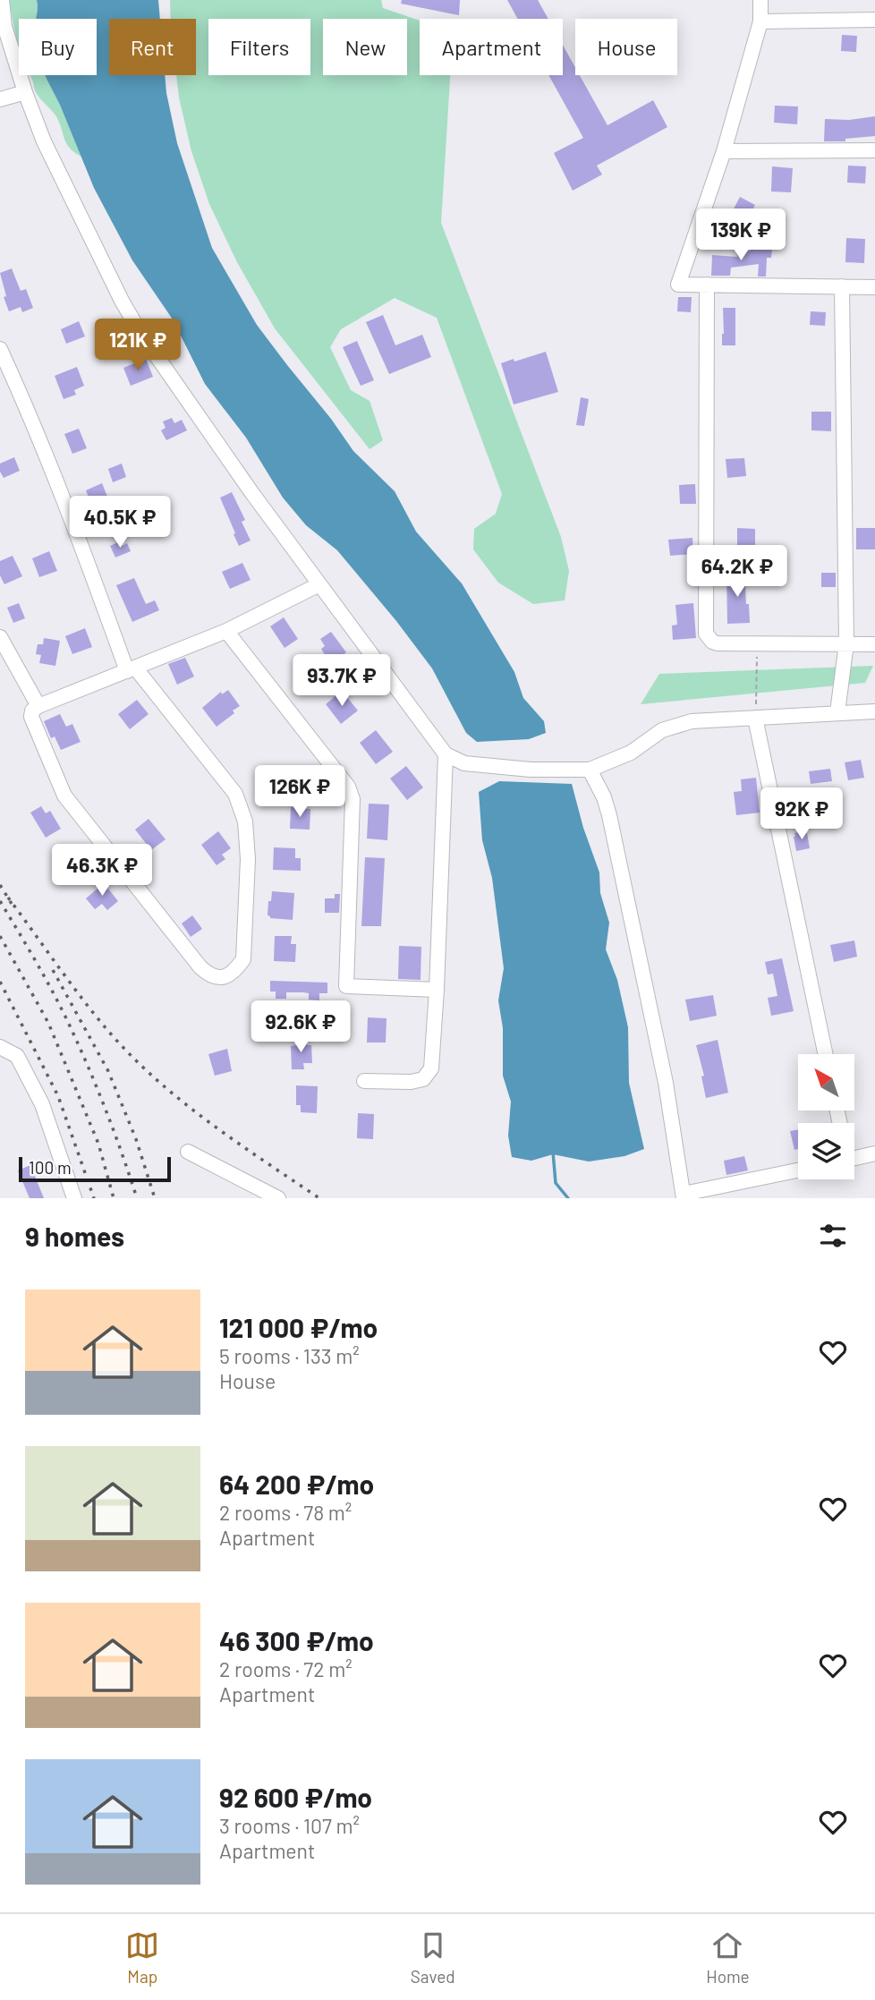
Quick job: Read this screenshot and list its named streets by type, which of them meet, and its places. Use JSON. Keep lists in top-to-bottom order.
{
  "scale_bar": "100 m",
  "north": "top left",
  "page": {
    "chip": [
      "Buy",
      "Rent",
      "Filters",
      "New",
      "Apartment",
      "House"
    ],
    "price": [
      "139K ₽",
      "121K ₽",
      "40.5K ₽",
      "64.2K ₽",
      "93.7K ₽",
      "126K ₽",
      "92K ₽",
      "46.3K ₽",
      "92.6K ₽"
    ],
    "scale": "100 m",
    "heading": "9 homes",
    "list": [
      {
        "name": "121 000 ₽/mo",
        "note": "5 rooms · 133 m² · House"
      },
      {
        "name": "64 200 ₽/mo",
        "note": "2 rooms · 78 m² · Apartment"
      },
      {
        "name": "46 300 ₽/mo",
        "note": "2 rooms · 72 m² · Apartment"
      },
      {
        "name": "92 600 ₽/mo",
        "note": "3 rooms · 107 m² · Apartment"
      }
    ],
    "tabs": ["Map", "Saved", "Home"]
  }
}
